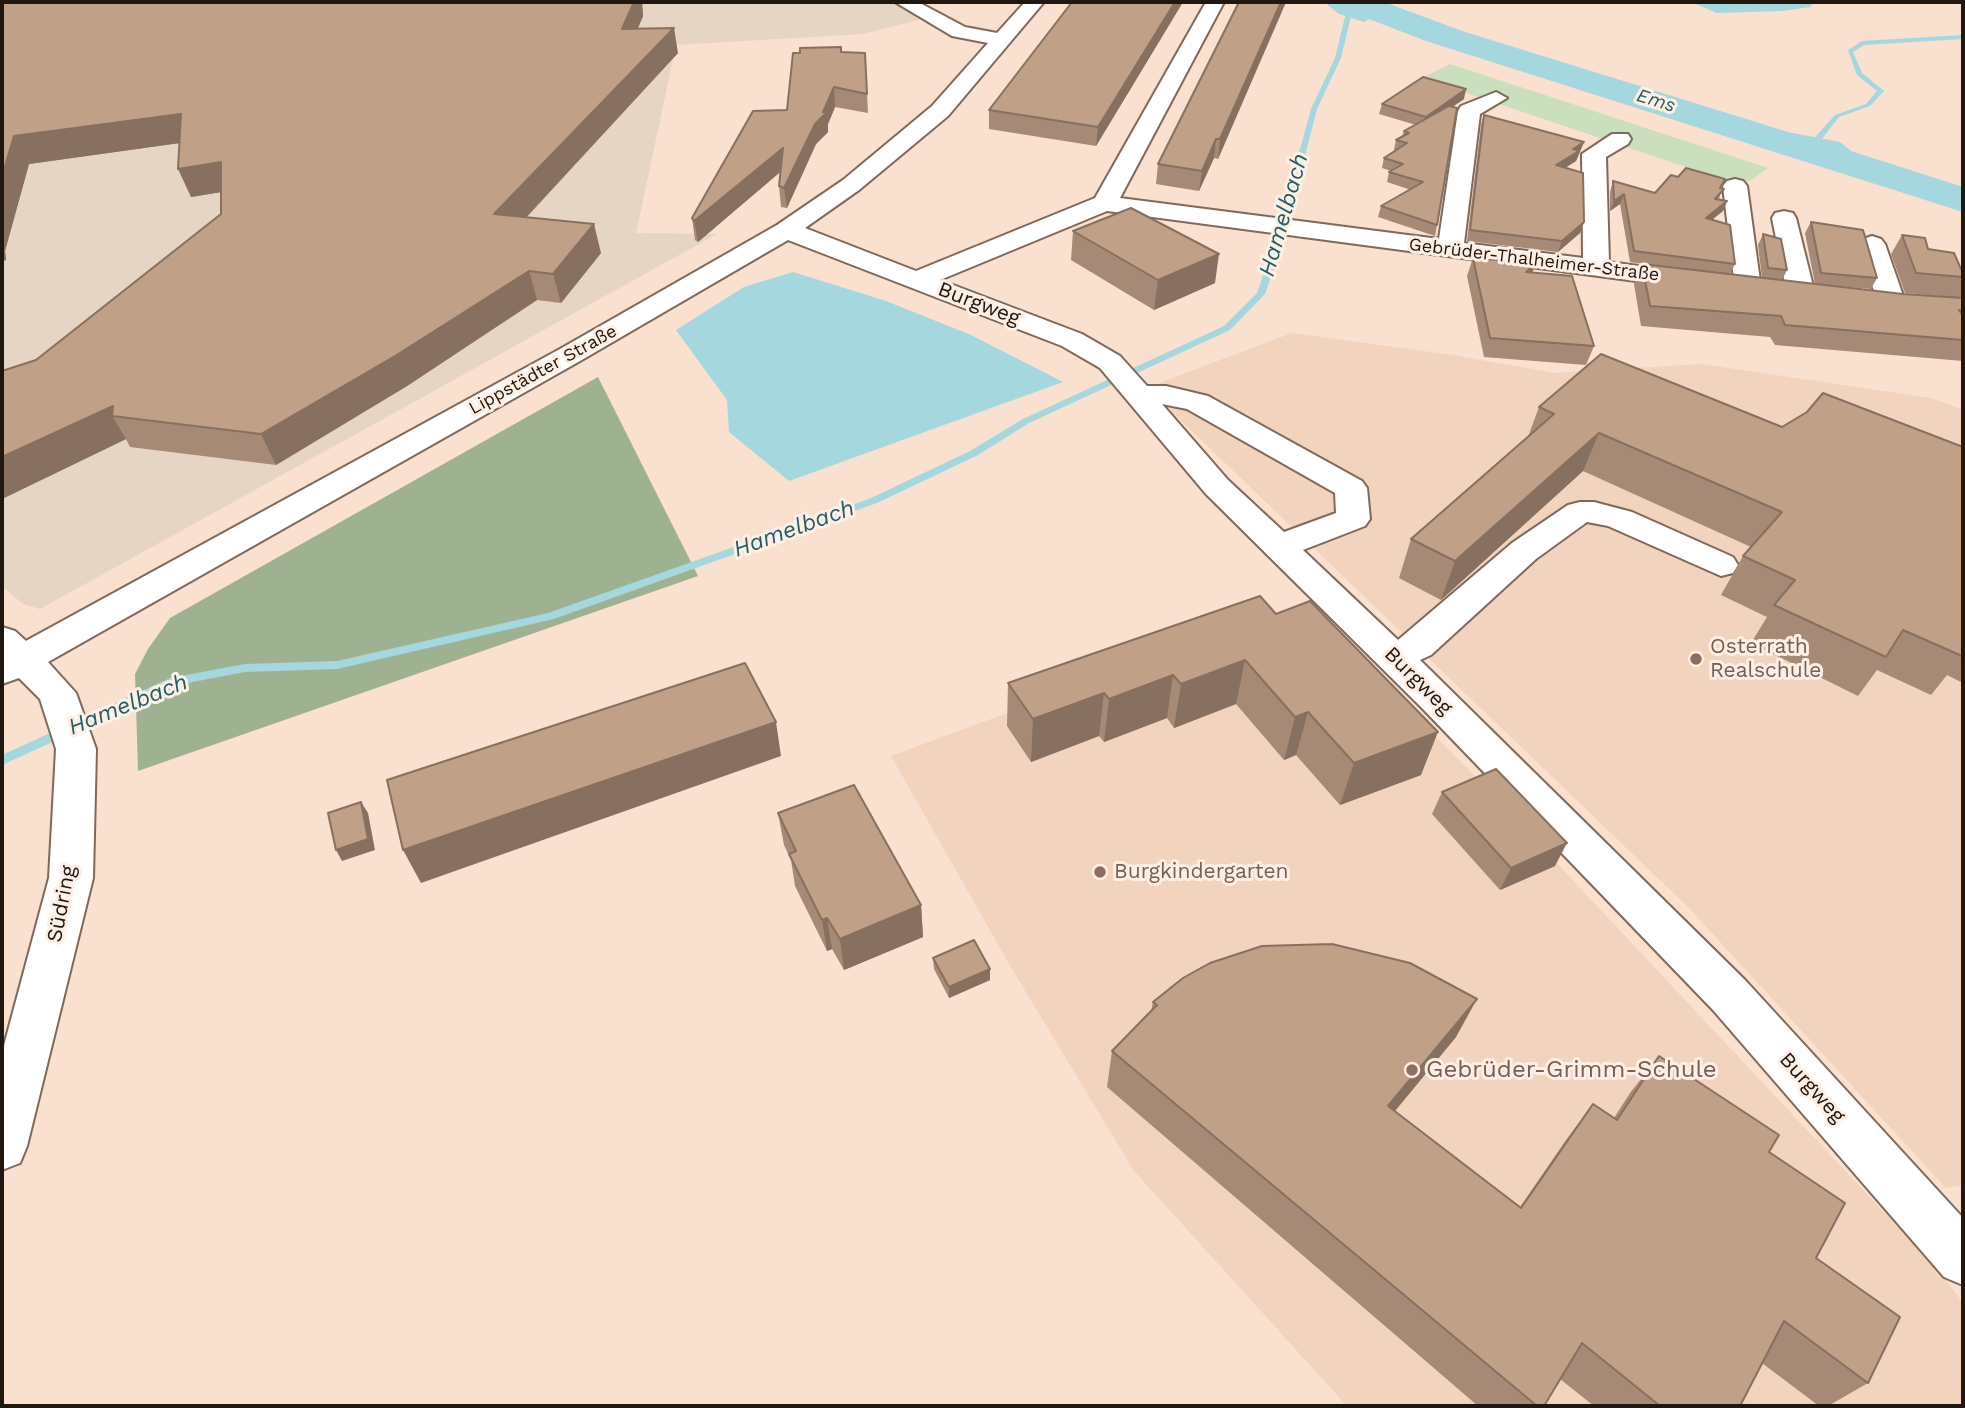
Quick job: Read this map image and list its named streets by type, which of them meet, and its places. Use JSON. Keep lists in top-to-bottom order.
{
  "streets": {
    "street": [
      "Gebrüder-Thalheimer-Straße",
      "Burgweg",
      "Lippstädter Straße",
      "Südring"
    ]
  },
  "crossings": [
    ["Burgweg", "Lippstädter Straße"],
    ["Lippstädter Straße", "Südring"]
  ],
  "water": ["Ems", "Hamelbach"],
  "places": ["Osterrath Realschule", "Burgkindergarten", "Gebrüder-Grimm-Schule"]
}
